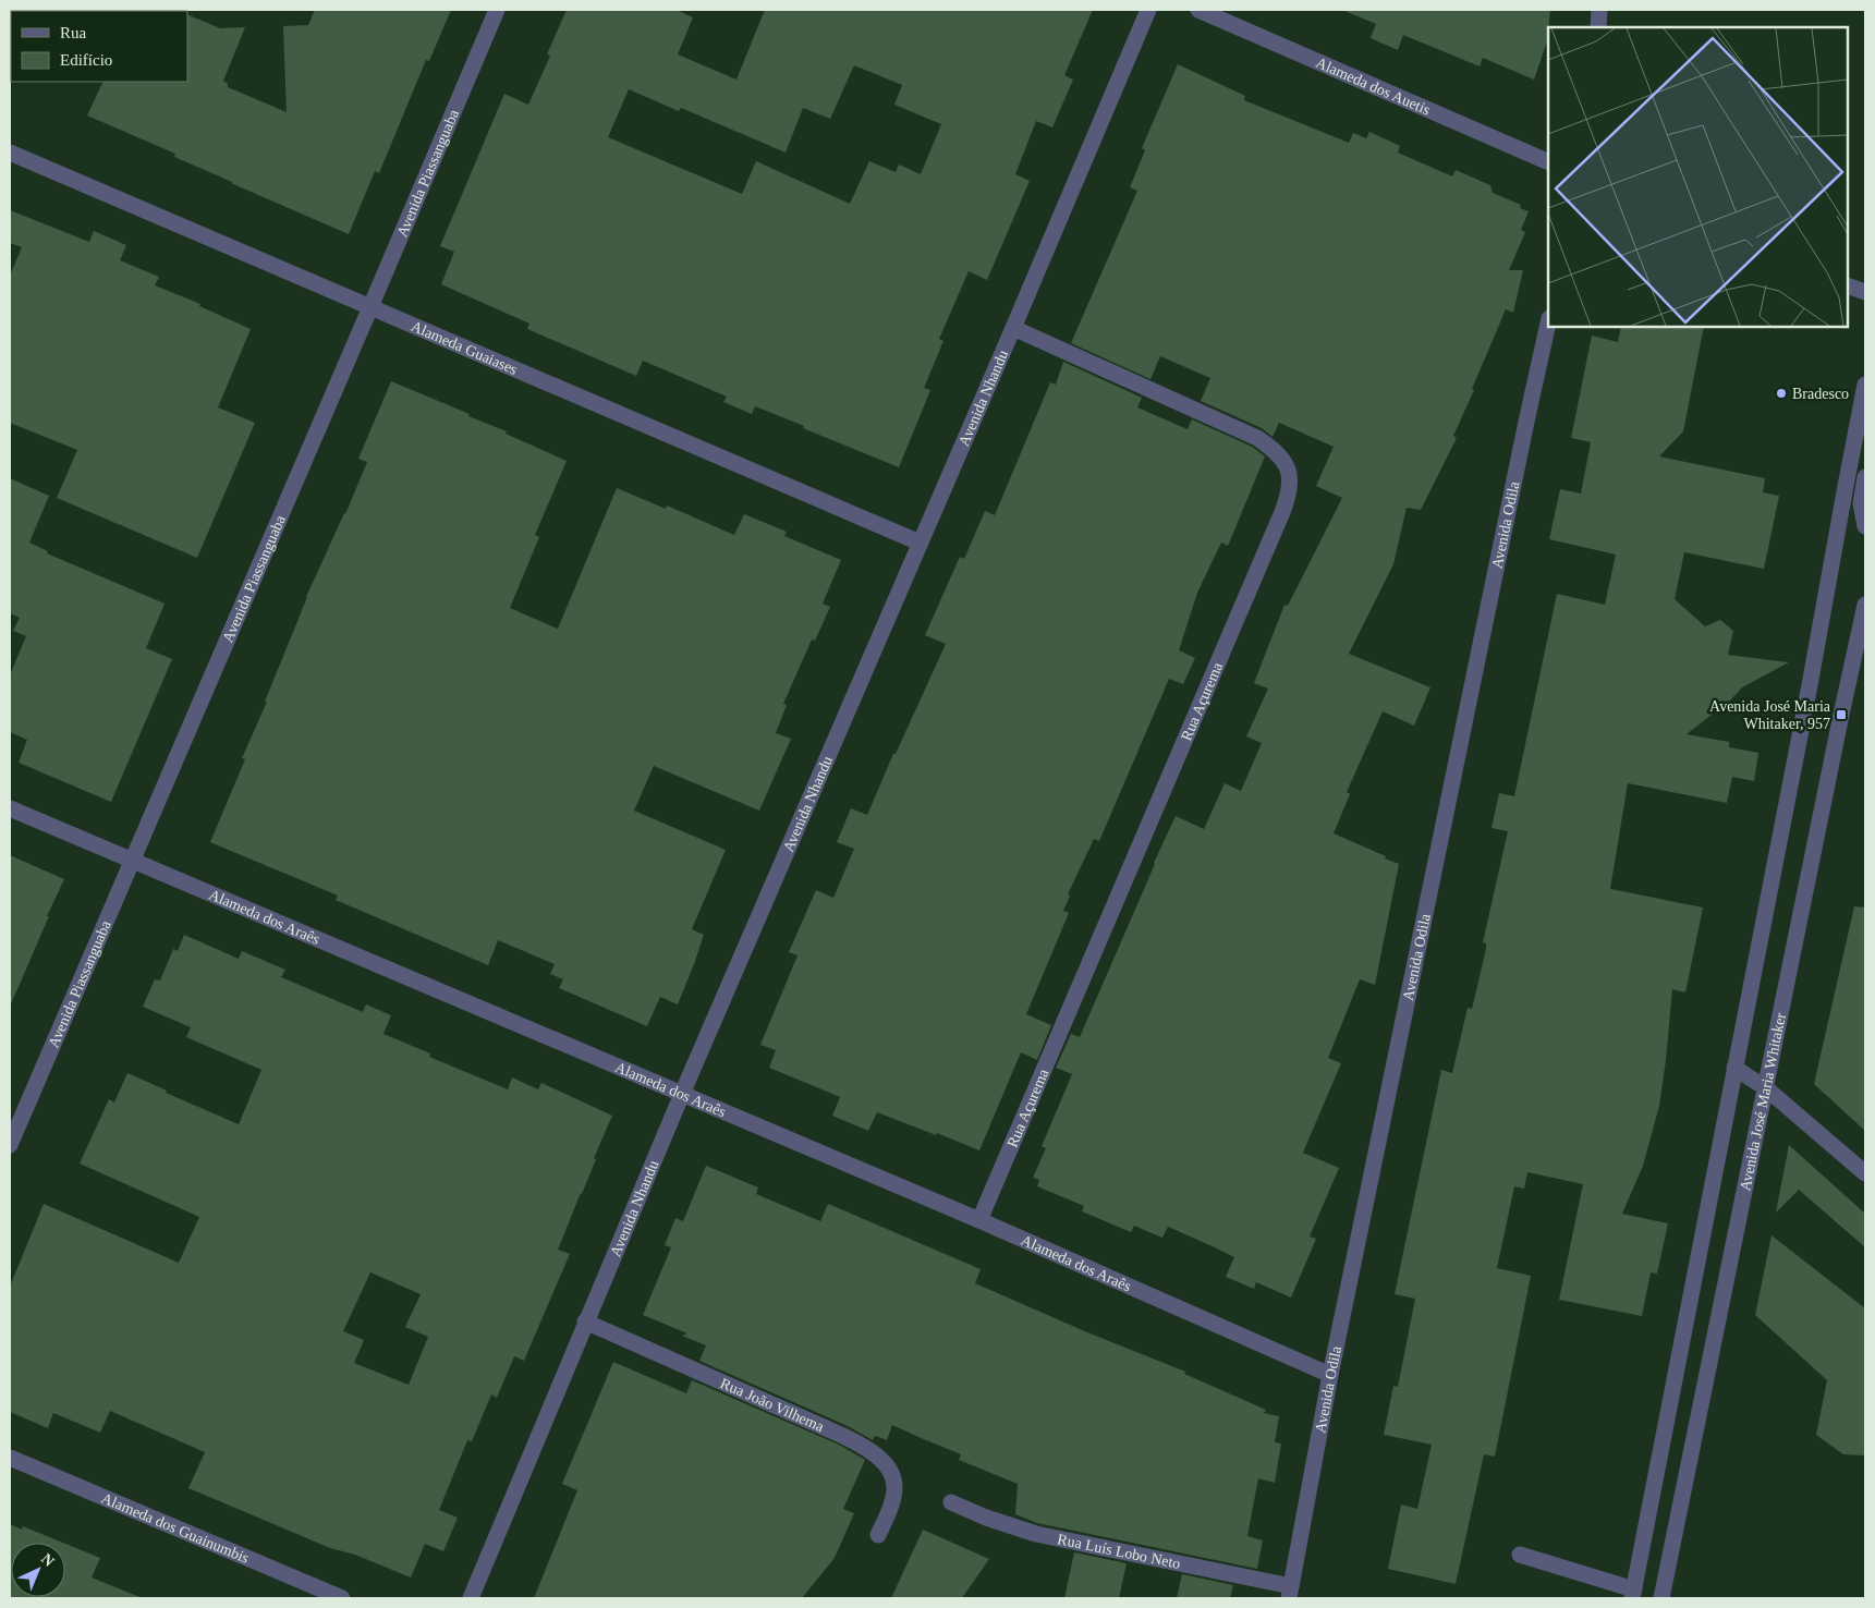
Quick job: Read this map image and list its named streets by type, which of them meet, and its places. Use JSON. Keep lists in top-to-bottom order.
{
  "streets": {
    "street": [
      "Alameda dos Auetis",
      "Avenida Piassanguaba",
      "Alameda Guaiases",
      "Avenida Nhandu",
      "Avenida Odila",
      "Rua Açurema",
      "Alameda dos Araês",
      "Avenida José Maria Whitaker",
      "Rua João Vilhema",
      "Alameda dos Guainumbis",
      "Rua Luís Lobo Neto"
    ]
  },
  "crossings": [
    ["Avenida Piassanguaba", "Alameda Guaiases"],
    ["Avenida Piassanguaba", "Alameda dos Araês"],
    ["Alameda Guaiases", "Avenida Nhandu"],
    ["Avenida Nhandu", "Rua Açurema"],
    ["Avenida Nhandu", "Alameda dos Araês"],
    ["Avenida Nhandu", "Rua João Vilhema"],
    ["Avenida Odila", "Alameda dos Araês"],
    ["Avenida Odila", "Rua Luís Lobo Neto"],
    ["Rua Açurema", "Alameda dos Araês"]
  ],
  "places": {
    "other": ["Bradesco"],
    "transit": ["Avenida José Maria Whitaker, 957"]
  },
  "legend": ["Rua", "Edifício"],
  "north": "top right"
}
